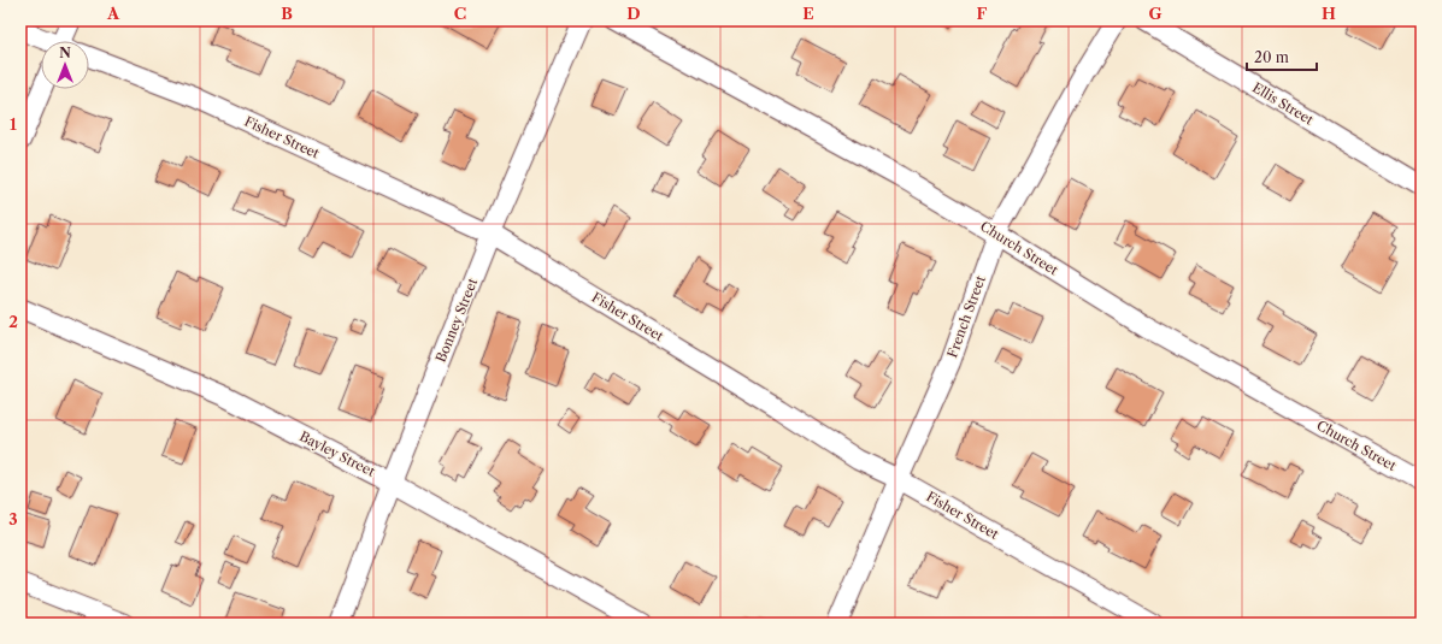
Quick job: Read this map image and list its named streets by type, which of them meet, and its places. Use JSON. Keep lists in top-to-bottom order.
{
  "streets": {
    "street": [
      "Ellis Street",
      "Fisher Street",
      "Church Street",
      "French Street",
      "Bonney Street",
      "Bayley Street"
    ]
  },
  "crossings": [
    ["Fisher Street", "French Street"],
    ["Fisher Street", "Bonney Street"],
    ["Church Street", "French Street"],
    ["Bonney Street", "Bayley Street"]
  ],
  "scale_bar": "20 m",
  "north": "top",
  "grid": {
    "columns": [
      "A",
      "B",
      "C",
      "D",
      "E",
      "F",
      "G",
      "H"
    ],
    "rows": ["1", "2", "3"]
  }
}
